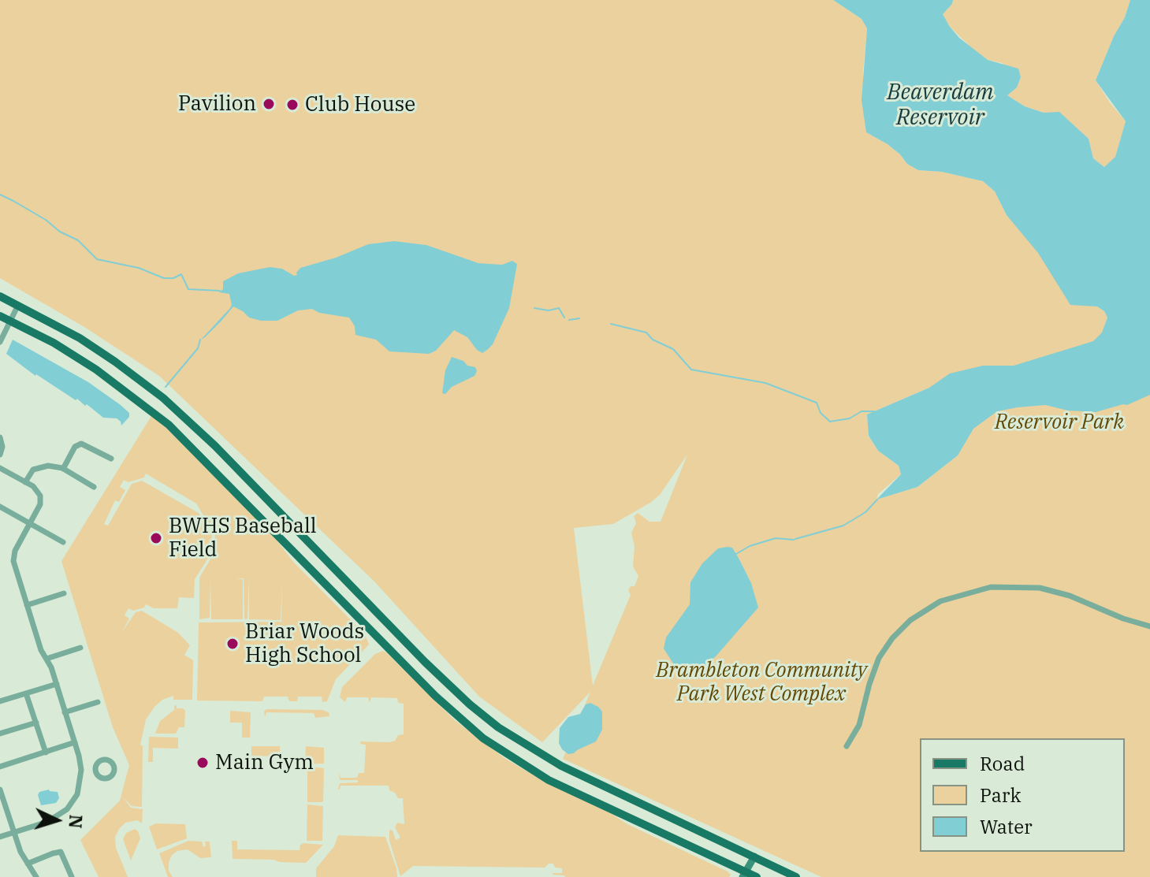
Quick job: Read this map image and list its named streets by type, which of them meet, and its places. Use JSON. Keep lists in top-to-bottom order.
{
  "water": ["Beaverdam Reservoir"],
  "parks": ["Reservoir Park", "Brambleton Community Park West Complex"],
  "places": [
    "Pavilion",
    "Club House",
    "BWHS Baseball Field",
    "Briar Woods High School",
    "Main Gym"
  ],
  "legend": ["Road", "Park", "Water"],
  "north": "right"
}
